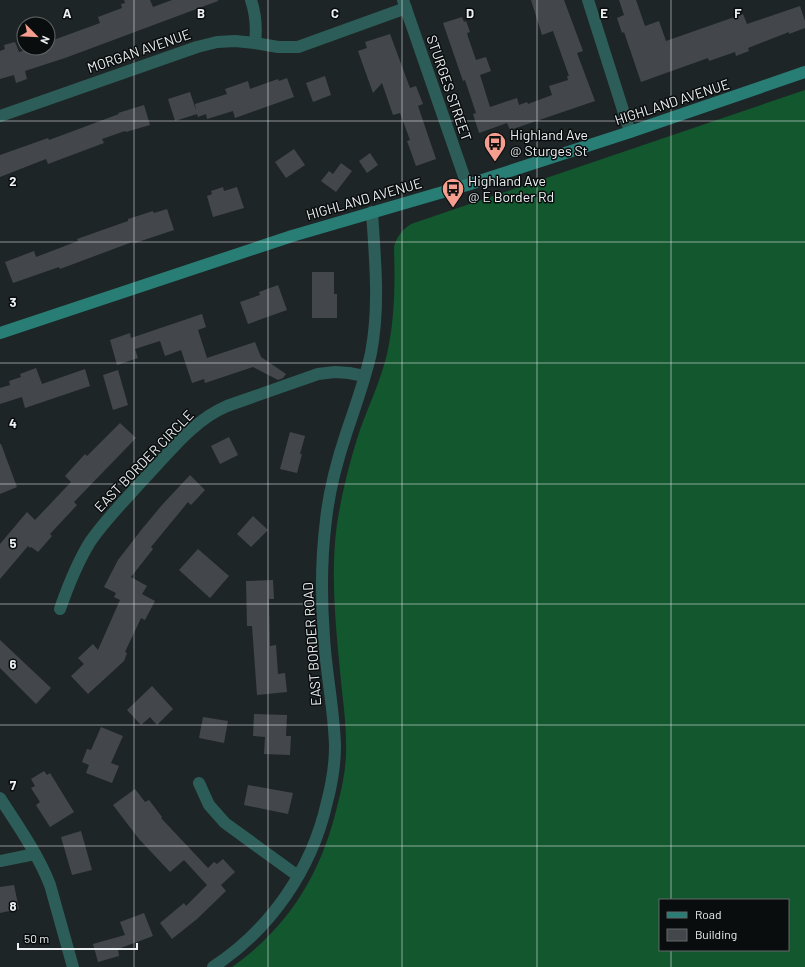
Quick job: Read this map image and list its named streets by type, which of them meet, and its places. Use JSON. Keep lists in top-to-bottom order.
{
  "streets": {
    "main road": ["HIGHLAND AVENUE"],
    "street": [
      "MORGAN AVENUE",
      "STURGES STREET",
      "EAST BORDER CIRCLE",
      "EAST BORDER ROAD"
    ]
  },
  "crossings": [
    ["MORGAN AVENUE", "STURGES STREET"],
    ["STURGES STREET", "HIGHLAND AVENUE"],
    ["HIGHLAND AVENUE", "EAST BORDER ROAD"],
    ["EAST BORDER CIRCLE", "EAST BORDER ROAD"]
  ],
  "places": {
    "bus stop": ["Highland Ave @ Sturges St", "Highland Ave @ E Border Rd"]
  },
  "legend": ["Road", "Building"],
  "scale_bar": "50 m",
  "north": "bottom right",
  "grid": {
    "columns": [
      "A",
      "B",
      "C",
      "D",
      "E",
      "F"
    ],
    "rows": [
      "2",
      "3",
      "4",
      "5",
      "6",
      "7",
      "8"
    ]
  }
}
